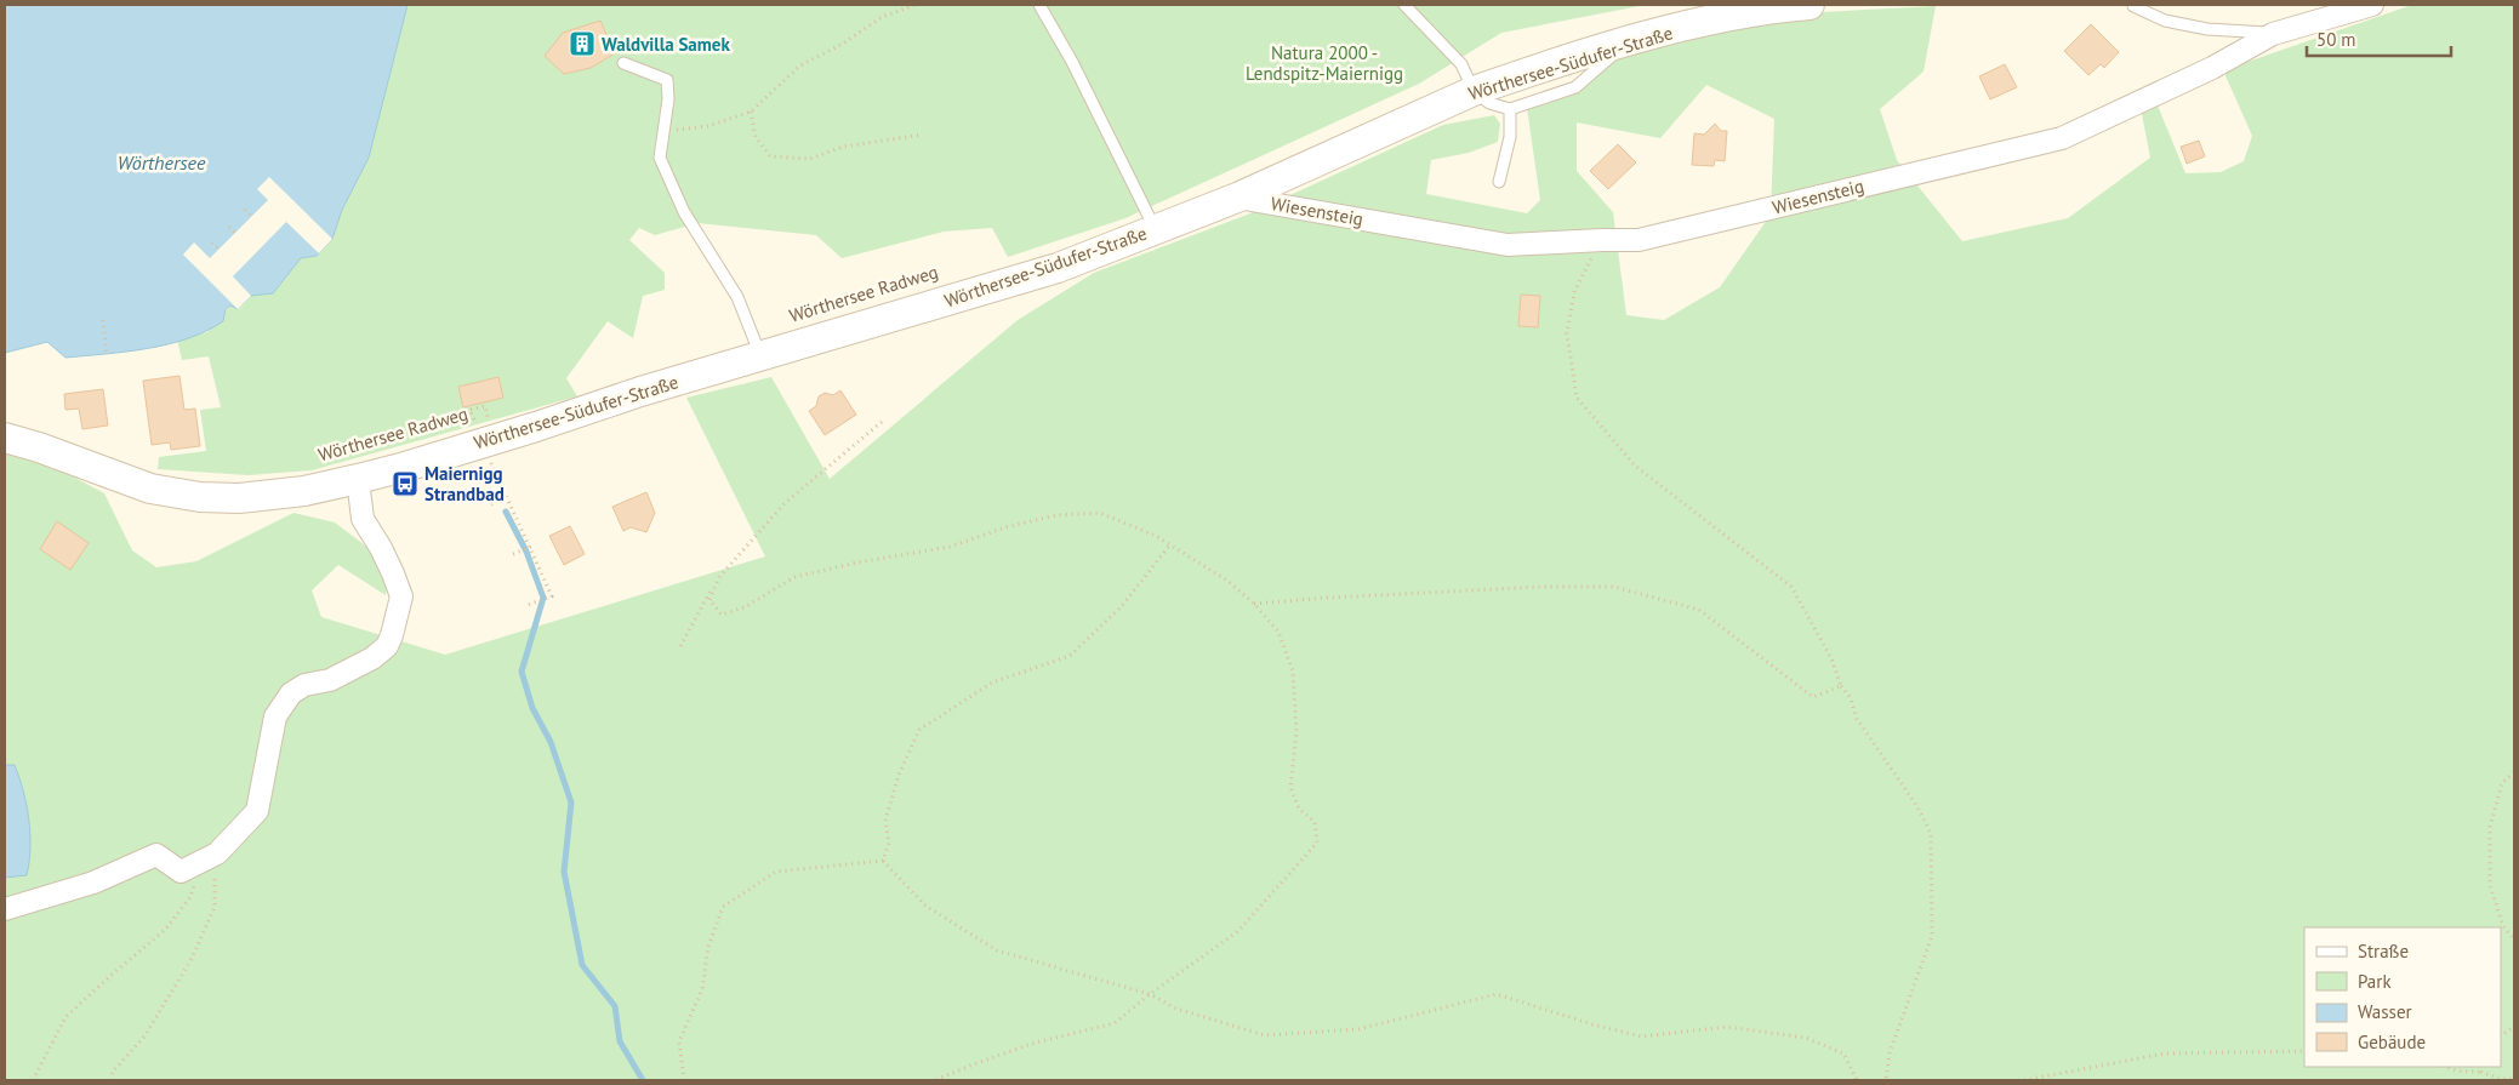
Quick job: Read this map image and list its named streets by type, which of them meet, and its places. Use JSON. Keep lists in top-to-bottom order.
{
  "streets": {
    "main road": ["Wörthersee-Südufer-Straße"],
    "street": ["Wiesensteig"],
    "path": ["Wörthersee Radweg"]
  },
  "crossings": [
    ["Wörthersee-Südufer-Straße", "Wiesensteig"]
  ],
  "water": ["Wörthersee"],
  "parks": ["Natura 2000 - Lendspitz-Maiernigg"],
  "places": {
    "building": ["Waldvilla Samek"],
    "bus stop": ["Maiernigg Strandbad"]
  },
  "legend": [
    "Straße",
    "Park",
    "Wasser",
    "Gebäude"
  ],
  "scale_bar": "50 m"
}
